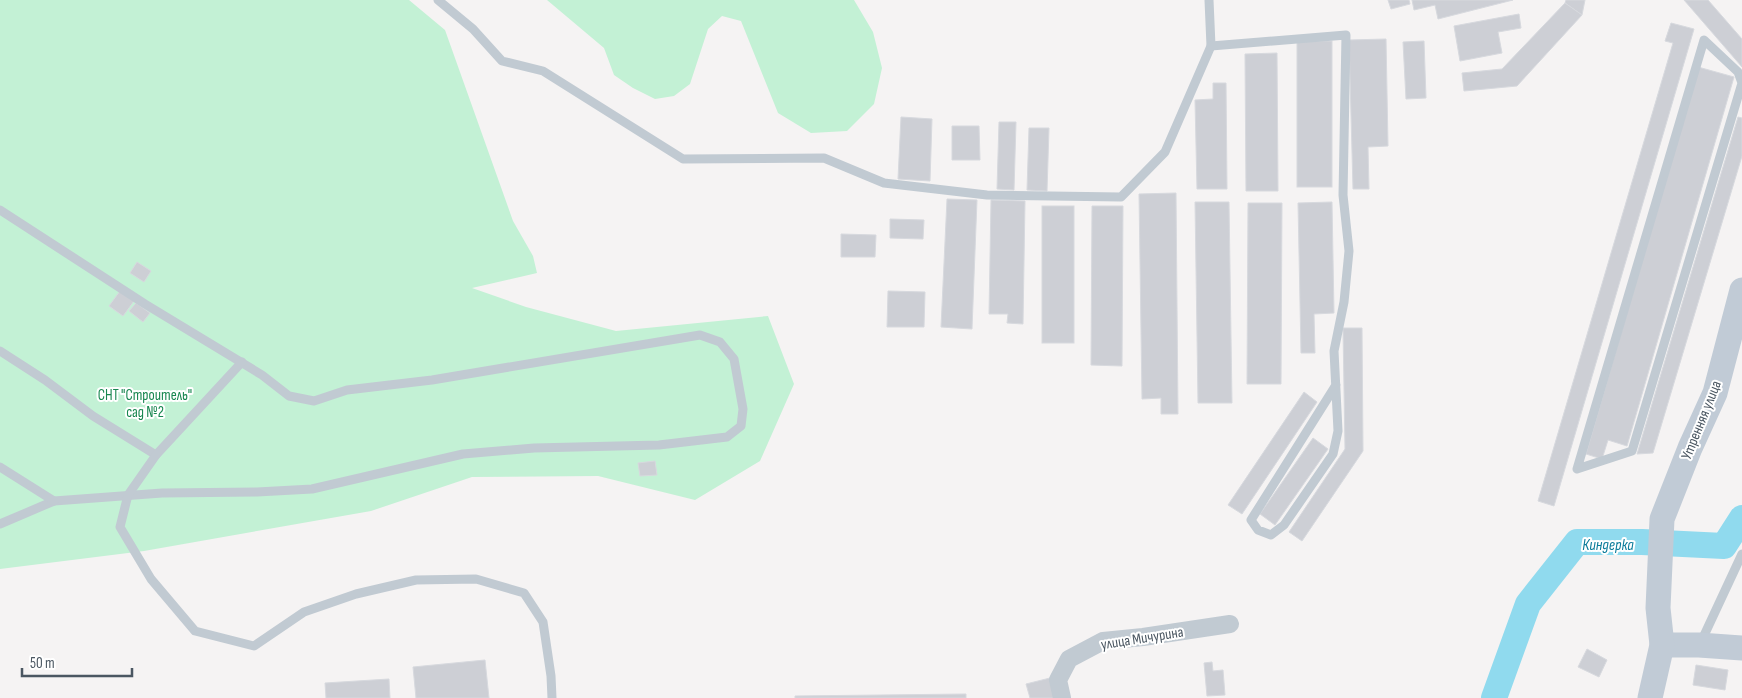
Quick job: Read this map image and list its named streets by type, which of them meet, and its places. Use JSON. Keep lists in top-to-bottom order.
{
  "streets": {
    "street": ["Утренняя улица", "улица Мичурина"]
  },
  "water": ["Киндерка"],
  "parks": ["СНТ \"Строитель\" сад №2"],
  "scale_bar": "50 m"
}
